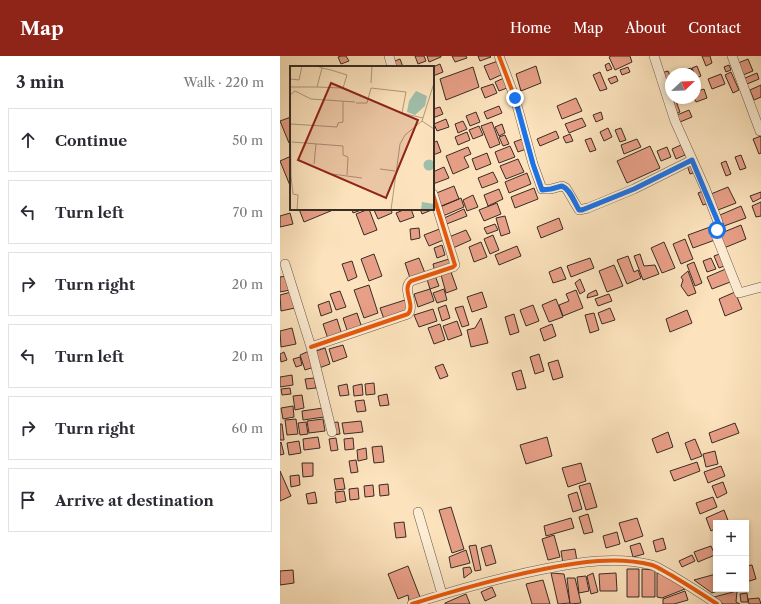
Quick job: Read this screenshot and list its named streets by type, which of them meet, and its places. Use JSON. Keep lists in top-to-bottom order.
{
  "north": "top right",
  "page": {
    "header": "Map",
    "nav": [
      "Home",
      "Map",
      "About",
      "Contact"
    ],
    "heading": ["3 min", "Walk · 220 m"],
    "list": [
      ["Continue", "50 m"],
      ["Turn left", "70 m"],
      ["Turn right", "20 m"],
      ["Turn left", "20 m"],
      ["Turn right", "60 m"],
      "Arrive at destination"
    ],
    "map_buttons": ["+", "−"]
  }
}
